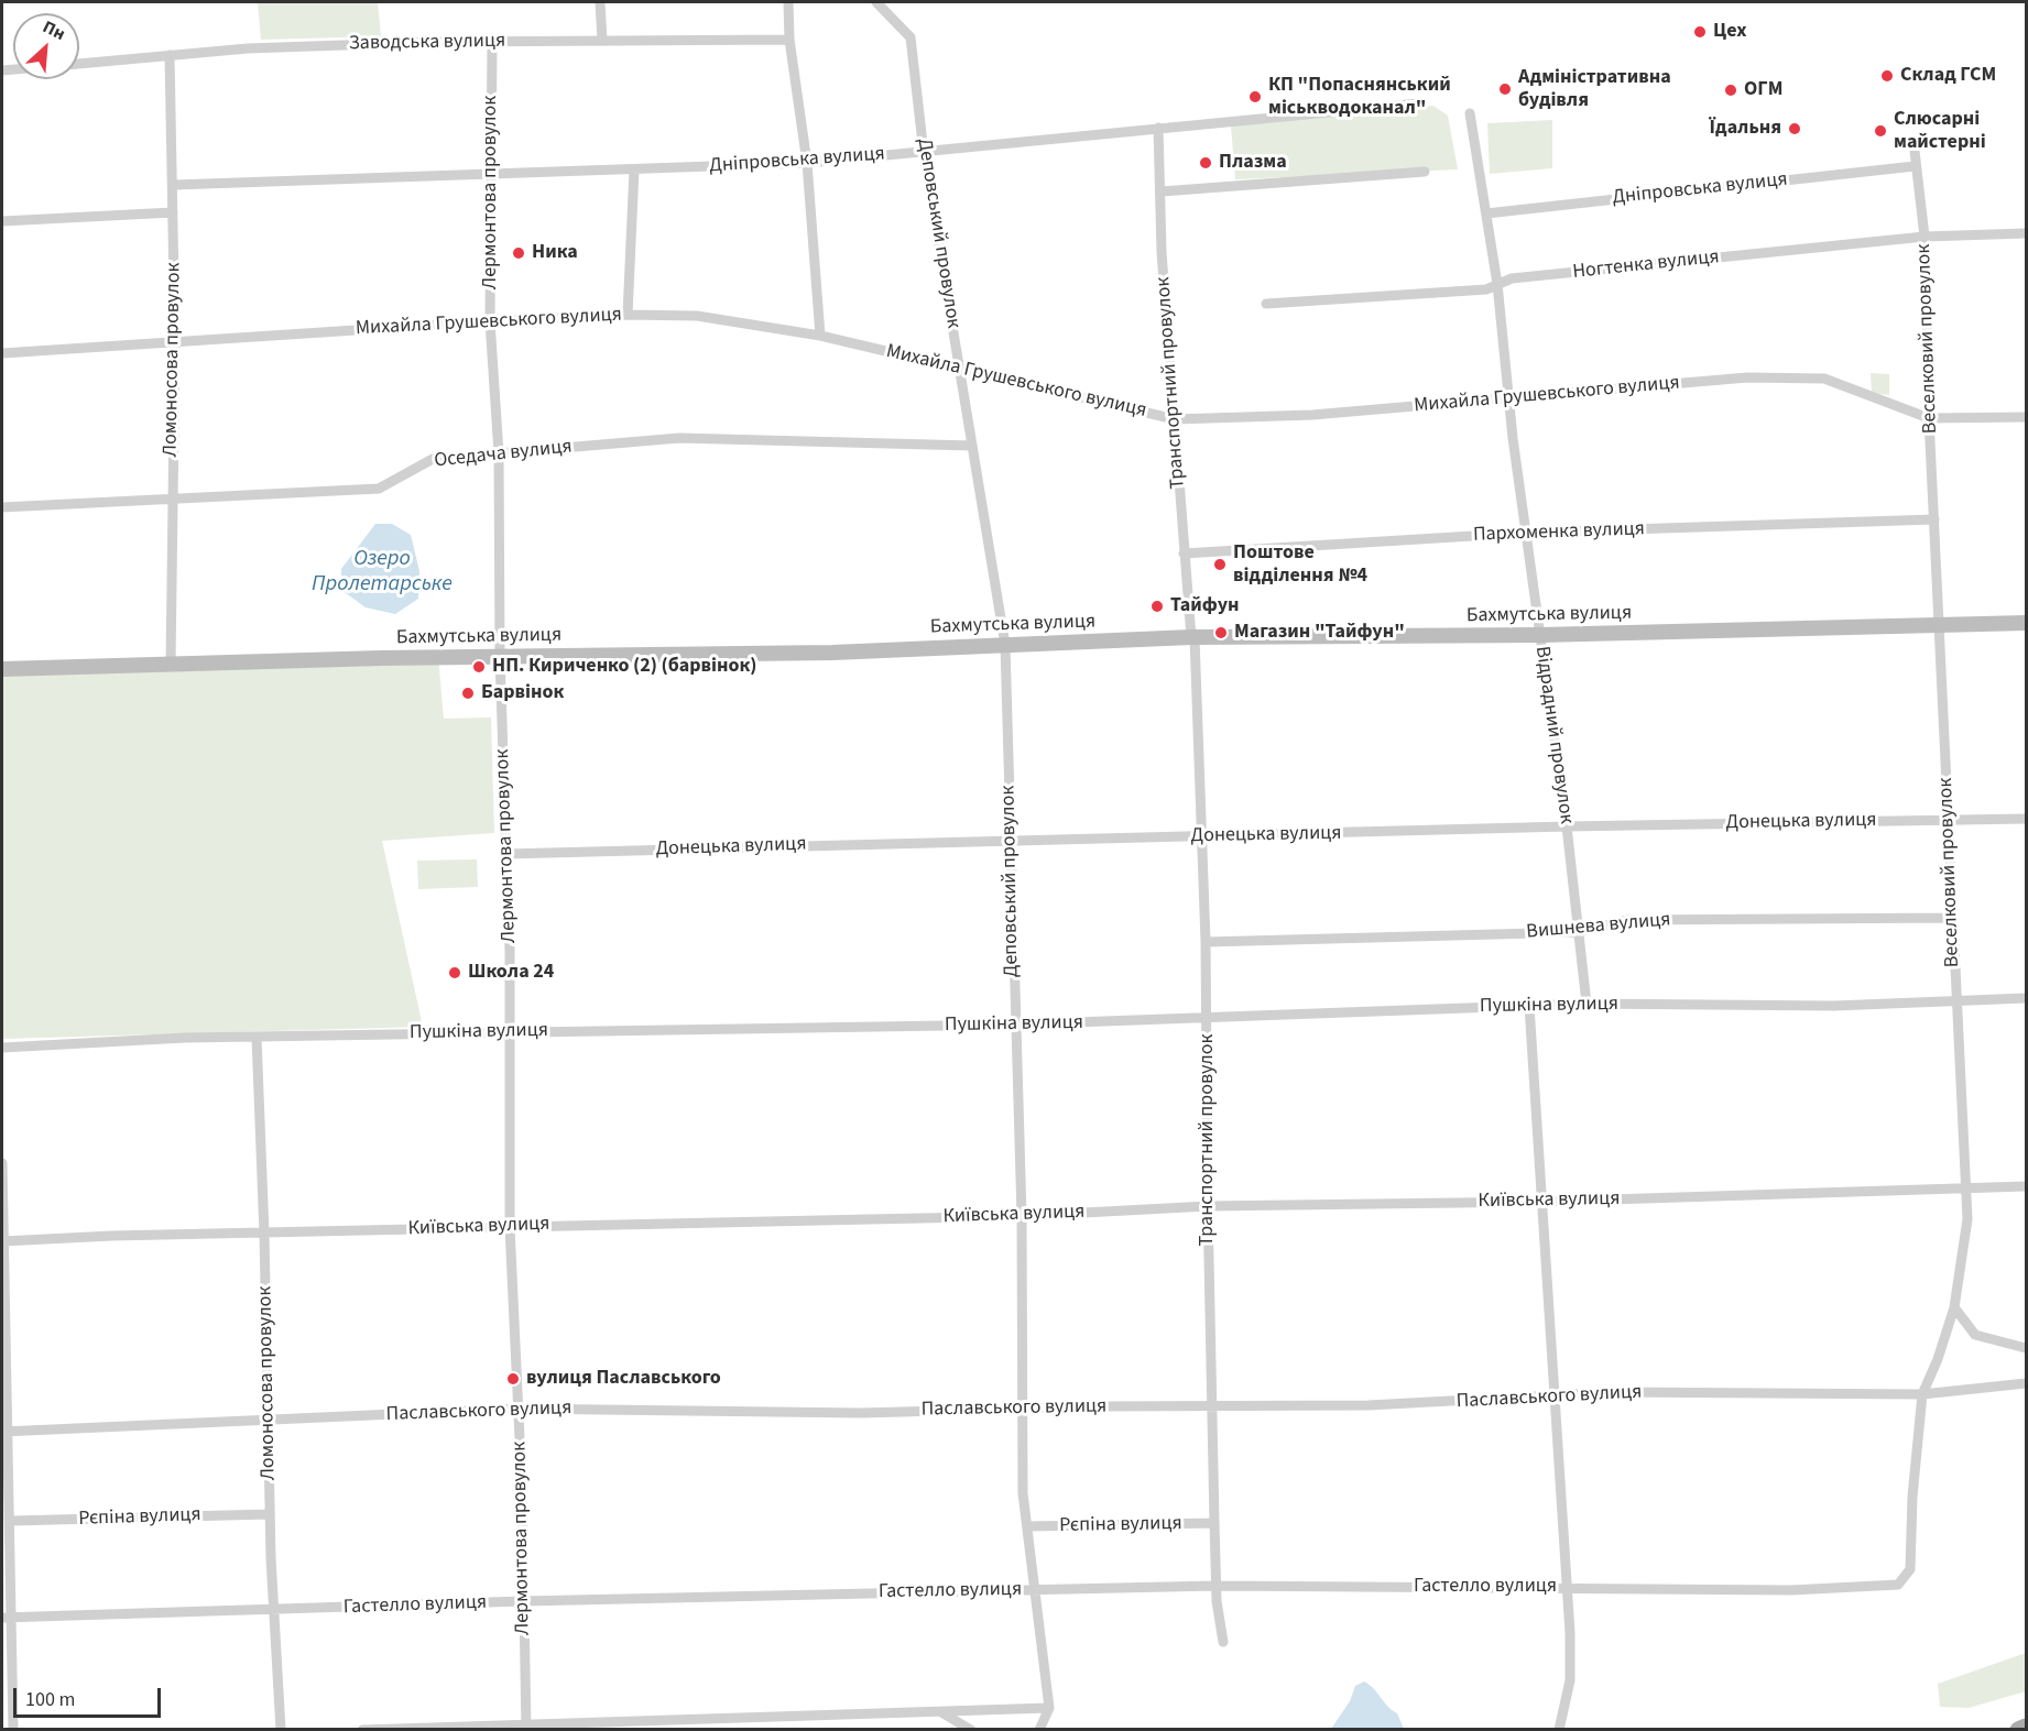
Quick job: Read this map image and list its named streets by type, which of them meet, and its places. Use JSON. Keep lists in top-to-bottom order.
{
  "streets": {
    "street": [
      "Заводська вулиця",
      "Дніпровська вулиця",
      "Лермонтова провулок",
      "Деповський провулок",
      "Ногтенка вулиця",
      "Михайла Грушевського вулиця",
      "Веселковий провулок",
      "Ломоносова провулок",
      "Транспортний провулок",
      "Оседача вулиця",
      "Пархоменка вулиця",
      "Бахмутська вулиця",
      "Відрадний провулок",
      "Донецька вулиця",
      "Вишнева вулиця",
      "Пушкіна вулиця",
      "Київська вулиця",
      "Паславського вулиця",
      "Рєпіна вулиця",
      "Гастелло вулиця"
    ]
  },
  "crossings": [
    ["Заводська вулиця", "Лермонтова провулок"],
    ["Заводська вулиця", "Ломоносова провулок"],
    ["Дніпровська вулиця", "Лермонтова провулок"],
    ["Дніпровська вулиця", "Деповський провулок"],
    ["Дніпровська вулиця", "Веселковий провулок"],
    ["Дніпровська вулиця", "Ломоносова провулок"],
    ["Дніпровська вулиця", "Транспортний провулок"],
    ["Дніпровська вулиця", "Відрадний провулок"],
    ["Лермонтова провулок", "Михайла Грушевського вулиця"],
    ["Лермонтова провулок", "Оседача вулиця"],
    ["Лермонтова провулок", "Бахмутська вулиця"],
    ["Лермонтова провулок", "Донецька вулиця"],
    ["Лермонтова провулок", "Пушкіна вулиця"],
    ["Лермонтова провулок", "Київська вулиця"],
    ["Лермонтова провулок", "Паславського вулиця"],
    ["Лермонтова провулок", "Гастелло вулиця"],
    ["Деповський провулок", "Михайла Грушевського вулиця"],
    ["Деповський провулок", "Оседача вулиця"],
    ["Деповський провулок", "Бахмутська вулиця"],
    ["Деповський провулок", "Донецька вулиця"],
    ["Деповський провулок", "Пушкіна вулиця"],
    ["Деповський провулок", "Київська вулиця"],
    ["Деповський провулок", "Паславського вулиця"],
    ["Деповський провулок", "Рєпіна вулиця"],
    ["Деповський провулок", "Гастелло вулиця"],
    ["Ногтенка вулиця", "Веселковий провулок"],
    ["Ногтенка вулиця", "Відрадний провулок"],
    ["Михайла Грушевського вулиця", "Веселковий провулок"],
    ["Михайла Грушевського вулиця", "Ломоносова провулок"],
    ["Михайла Грушевського вулиця", "Транспортний провулок"],
    ["Михайла Грушевського вулиця", "Відрадний провулок"],
    ["Веселковий провулок", "Пархоменка вулиця"],
    ["Веселковий провулок", "Бахмутська вулиця"],
    ["Веселковий провулок", "Донецька вулиця"],
    ["Веселковий провулок", "Вишнева вулиця"],
    ["Веселковий провулок", "Пушкіна вулиця"],
    ["Веселковий провулок", "Київська вулиця"],
    ["Веселковий провулок", "Паславського вулиця"],
    ["Веселковий провулок", "Гастелло вулиця"],
    ["Ломоносова провулок", "Оседача вулиця"],
    ["Ломоносова провулок", "Бахмутська вулиця"],
    ["Ломоносова провулок", "Пушкіна вулиця"],
    ["Ломоносова провулок", "Київська вулиця"],
    ["Ломоносова провулок", "Паславського вулиця"],
    ["Ломоносова провулок", "Рєпіна вулиця"],
    ["Ломоносова провулок", "Гастелло вулиця"],
    ["Транспортний провулок", "Пархоменка вулиця"],
    ["Транспортний провулок", "Бахмутська вулиця"],
    ["Транспортний провулок", "Донецька вулиця"],
    ["Транспортний провулок", "Вишнева вулиця"],
    ["Транспортний провулок", "Пушкіна вулиця"],
    ["Транспортний провулок", "Київська вулиця"],
    ["Транспортний провулок", "Паславського вулиця"],
    ["Транспортний провулок", "Рєпіна вулиця"],
    ["Транспортний провулок", "Гастелло вулиця"],
    ["Пархоменка вулиця", "Відрадний провулок"],
    ["Бахмутська вулиця", "Відрадний провулок"],
    ["Відрадний провулок", "Донецька вулиця"],
    ["Відрадний провулок", "Вишнева вулиця"],
    ["Відрадний провулок", "Пушкіна вулиця"]
  ],
  "water": ["Озеро Пролетарське"],
  "places": [
    "Цех",
    "Склад ГСМ",
    "Адміністративна будівля",
    "ОГМ",
    "КП \"Попаснянський міськводоканал\"",
    "Їдальня",
    "Слюсарні майстерні",
    "Плазма",
    "Ника",
    "Поштове відділення №4",
    "Тайфун",
    "Магазин \"Тайфун\"",
    "НП. Кириченко (2) (барвінок)",
    "Барвінок",
    "Школа 24",
    "вулиця Паславського"
  ],
  "scale_bar": "100 m",
  "north": "top right"
}
